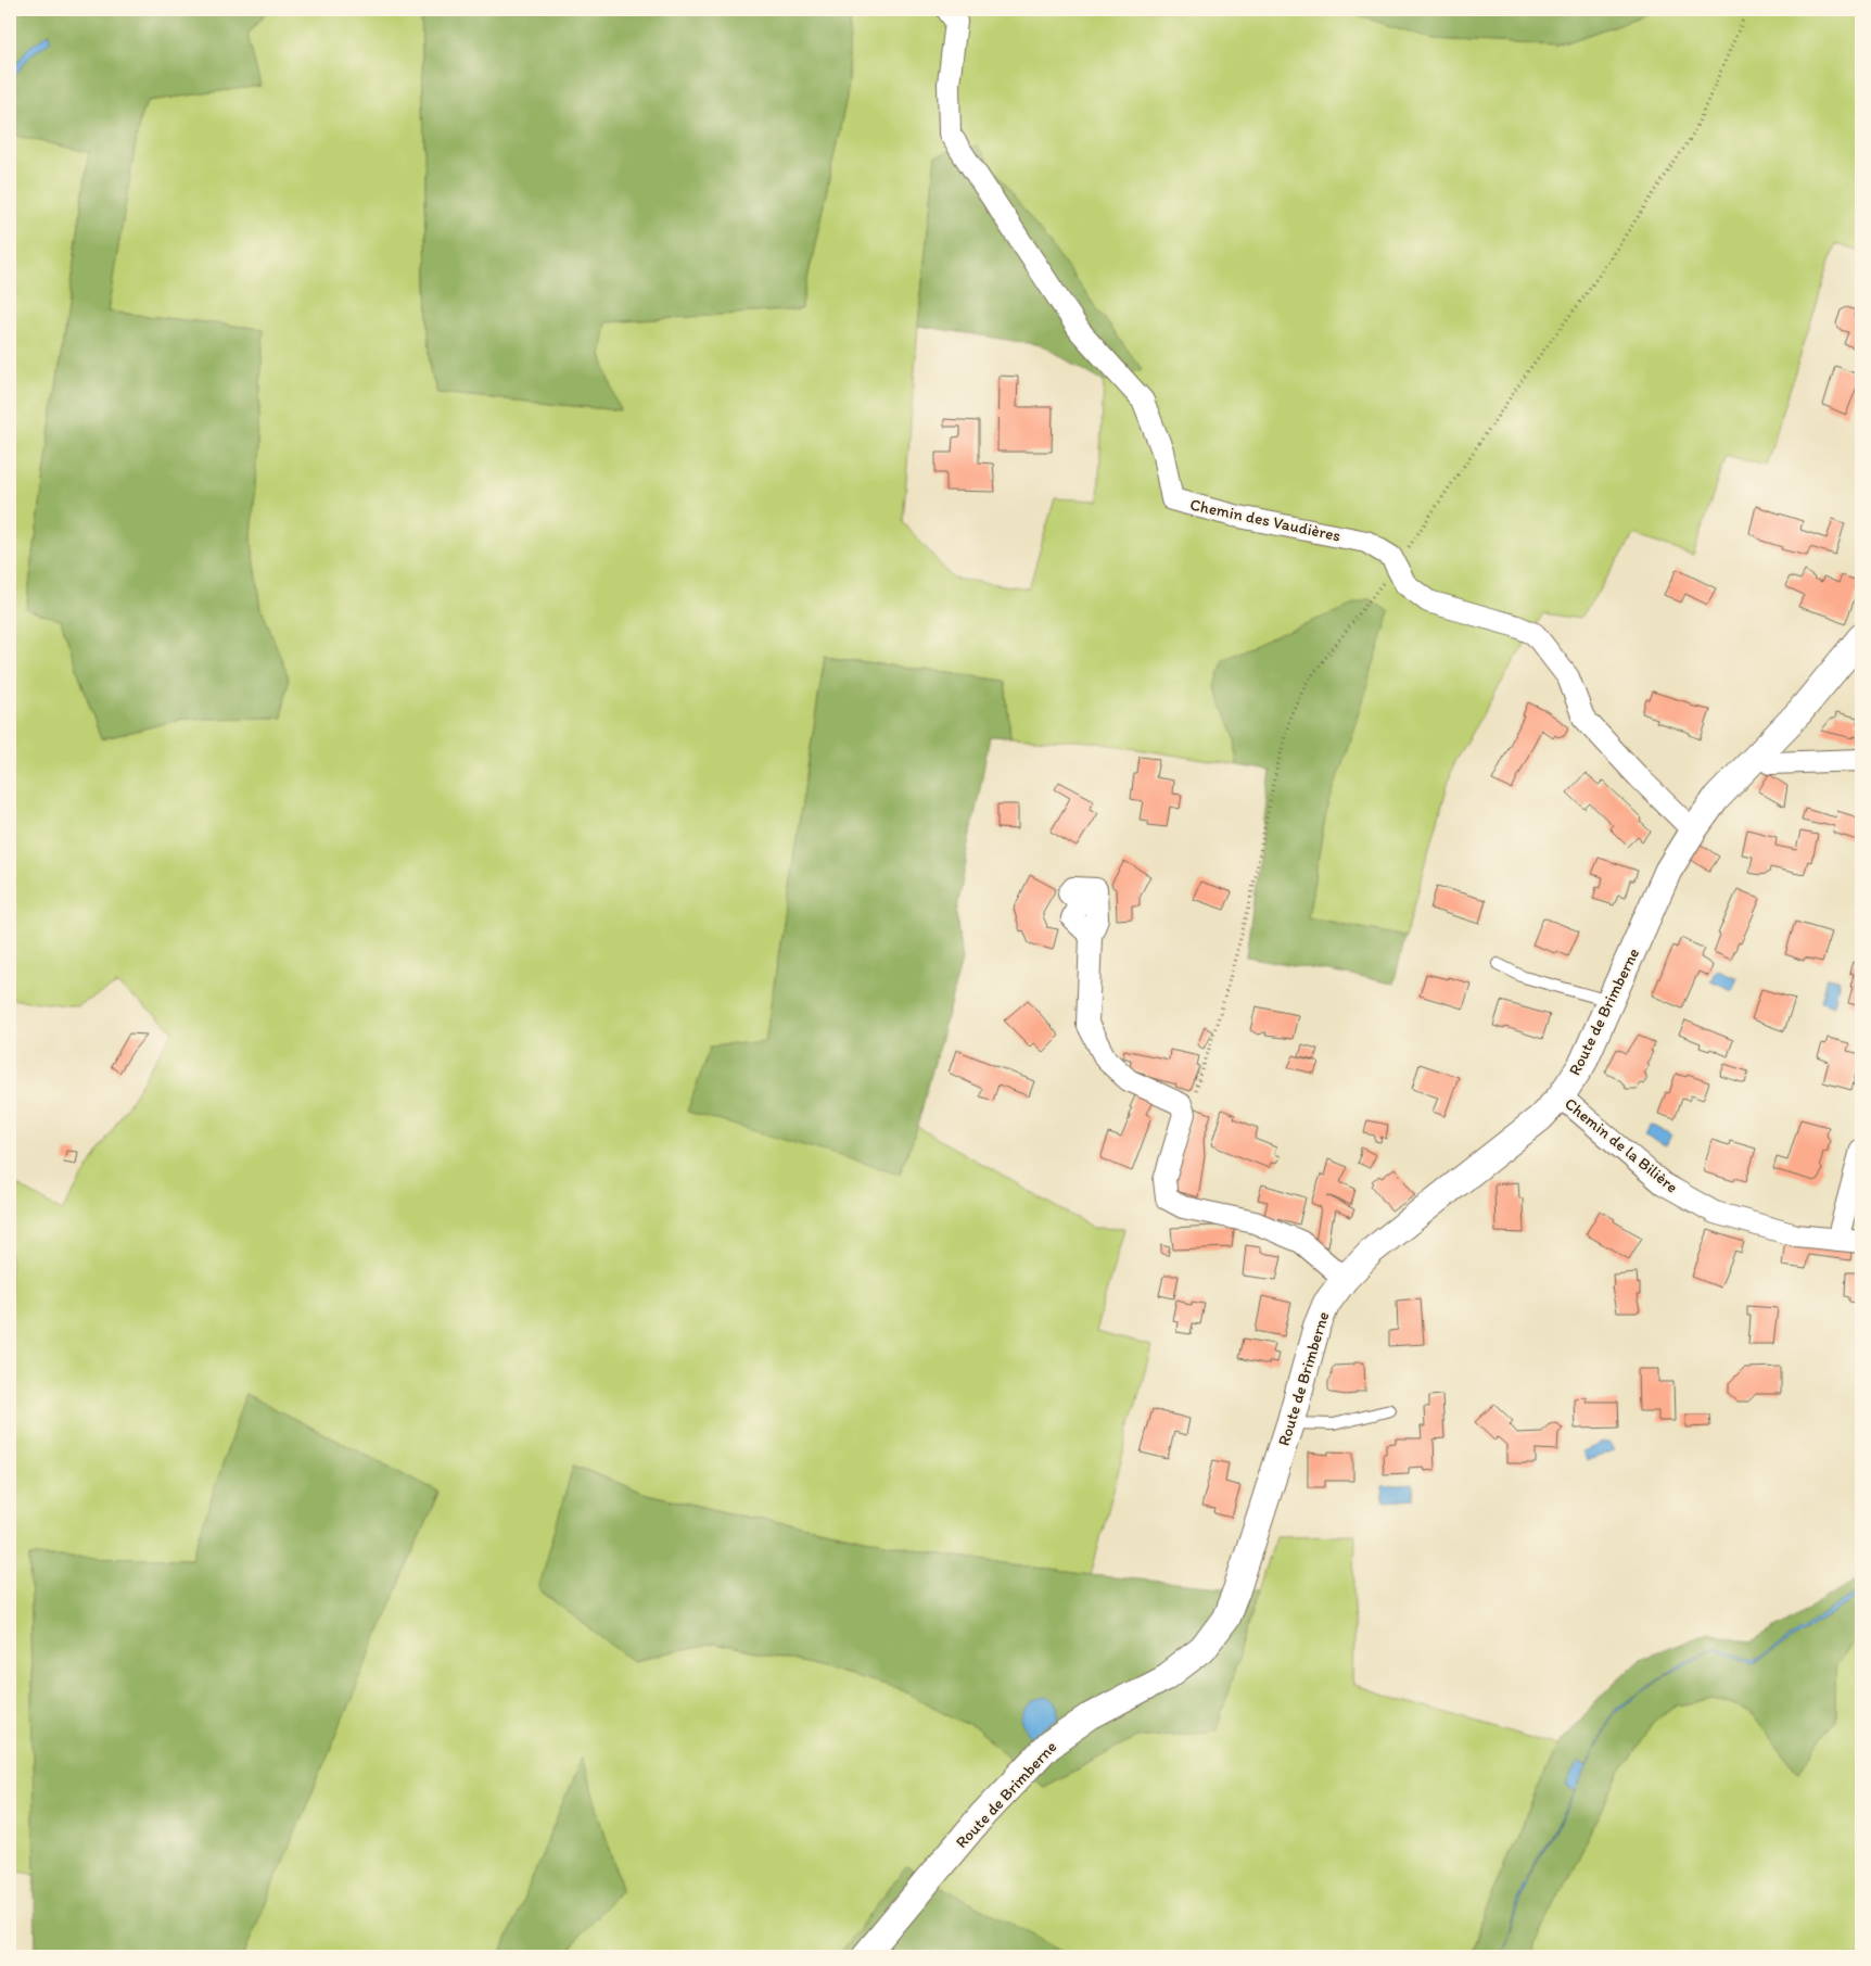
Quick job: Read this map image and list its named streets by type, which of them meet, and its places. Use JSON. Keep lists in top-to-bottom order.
{
  "streets": {
    "street": ["Chemin des Vaudières", "Route de Brimberne", "Chemin de la Bilière"]
  },
  "crossings": [
    ["Chemin des Vaudières", "Route de Brimberne"],
    ["Route de Brimberne", "Chemin de la Bilière"]
  ]
}
